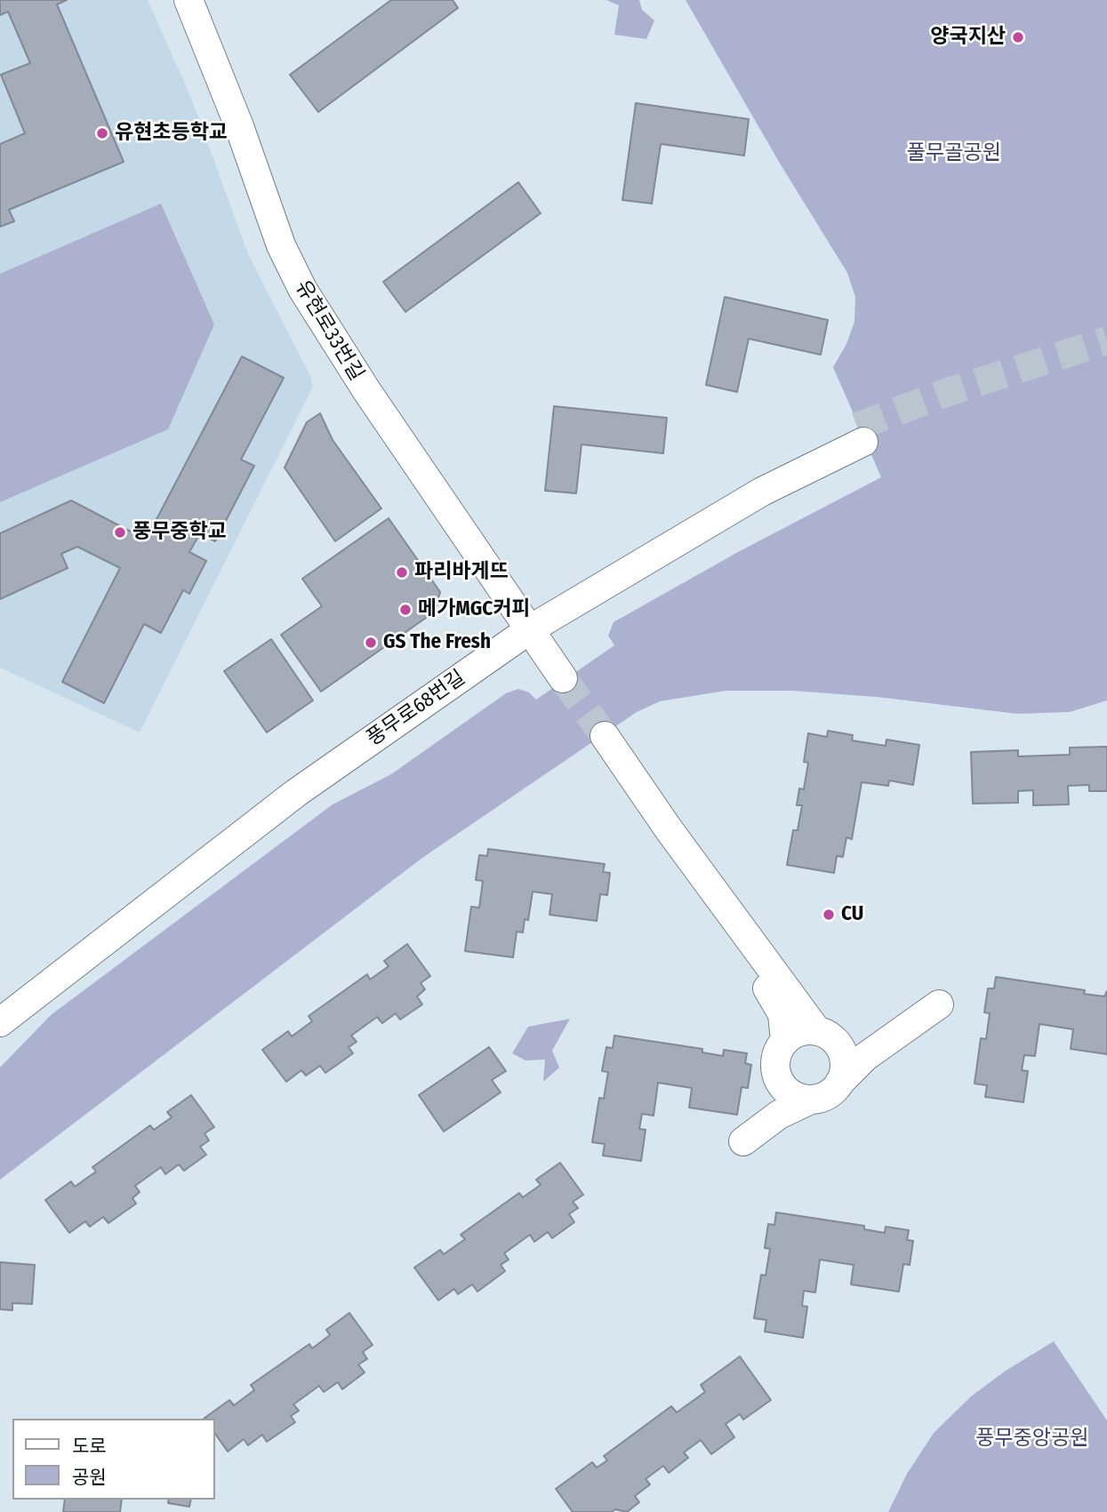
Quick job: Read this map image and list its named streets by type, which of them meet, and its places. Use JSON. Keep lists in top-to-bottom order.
{
  "streets": {
    "street": ["유현로33번길", "풍무로68번길"]
  },
  "crossings": [
    ["유현로33번길", "풍무로68번길"]
  ],
  "parks": ["풀무골공원", "풍무중앙공원"],
  "places": [
    "양국지산",
    "유현초등학교",
    "풍무중학교",
    "파리바게뜨",
    "메가MGC커피",
    "GS The Fresh",
    "CU"
  ],
  "legend": ["도로", "공원"]
}
